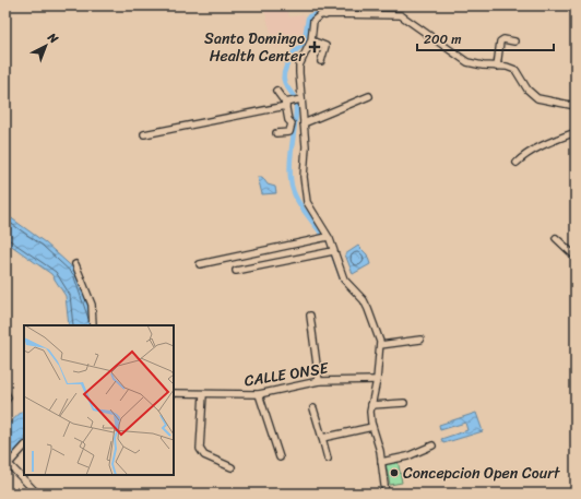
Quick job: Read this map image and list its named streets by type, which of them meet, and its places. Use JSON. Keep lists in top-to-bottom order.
{
  "streets": {
    "street": ["CALLE ONSE"]
  },
  "places": {
    "health": ["Santo Domingo Health Center"],
    "other": ["Concepcion Open Court"]
  },
  "scale_bar": "200 m",
  "north": "top right"
}
